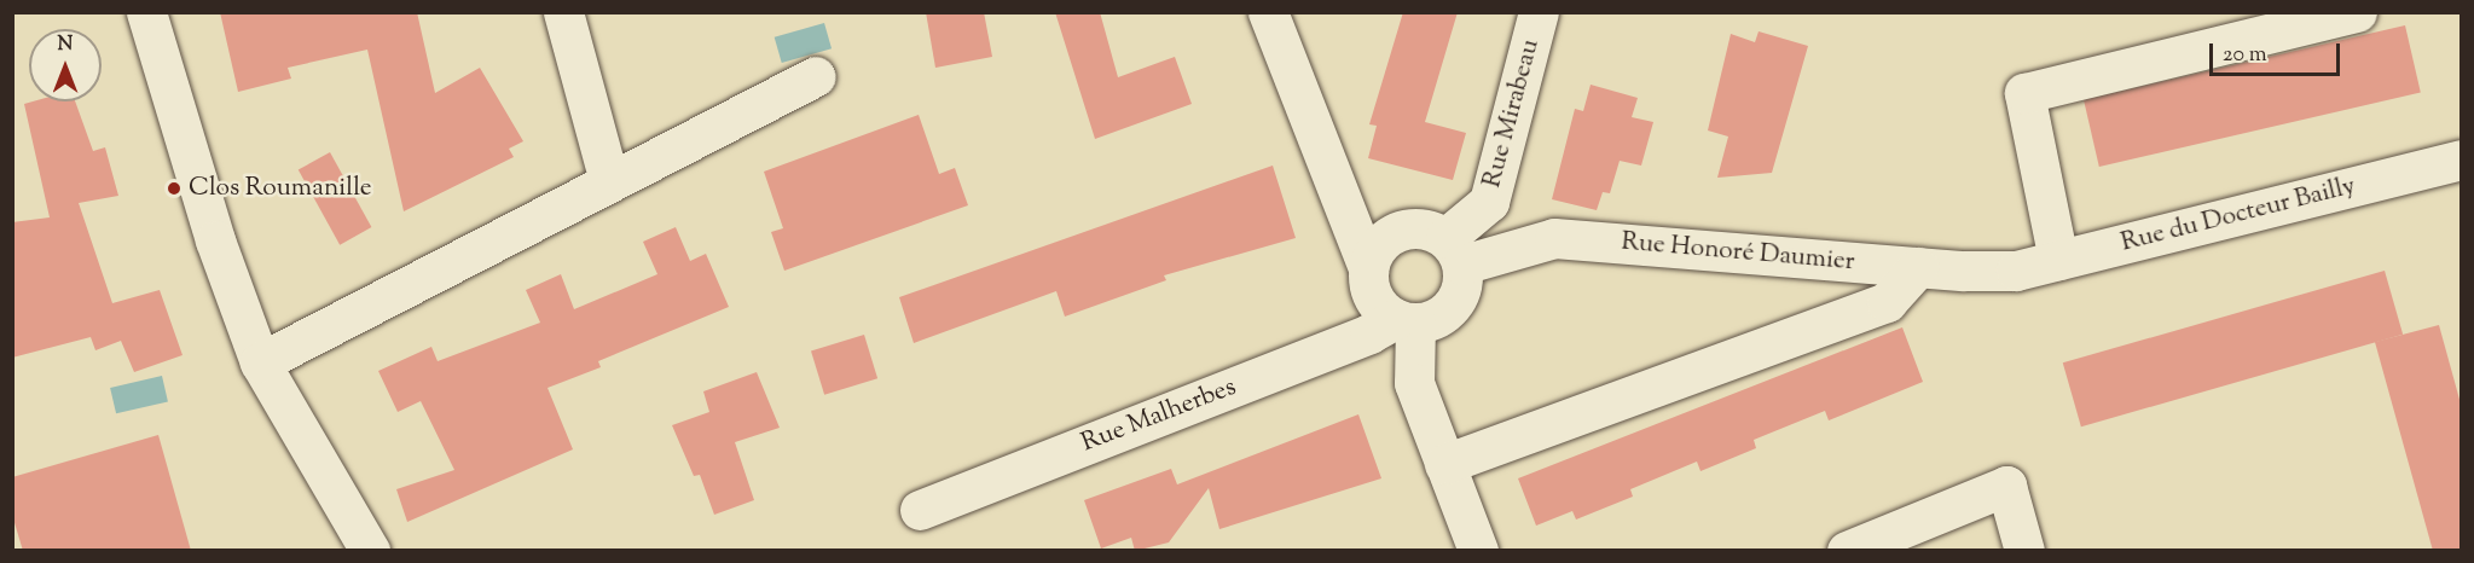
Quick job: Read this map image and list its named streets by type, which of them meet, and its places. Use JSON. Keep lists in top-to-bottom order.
{
  "streets": {
    "street": [
      "Rue Mirabeau",
      "Rue du Docteur Bailly",
      "Rue Honoré Daumier",
      "Rue Malherbes"
    ]
  },
  "crossings": [
    ["Rue Mirabeau", "Rue Honoré Daumier"],
    ["Rue Mirabeau", "Rue Malherbes"],
    ["Rue du Docteur Bailly", "Rue Honoré Daumier"],
    ["Rue Honoré Daumier", "Rue Malherbes"]
  ],
  "places": ["Clos Roumanille"],
  "scale_bar": "20 m",
  "north": "top"
}
